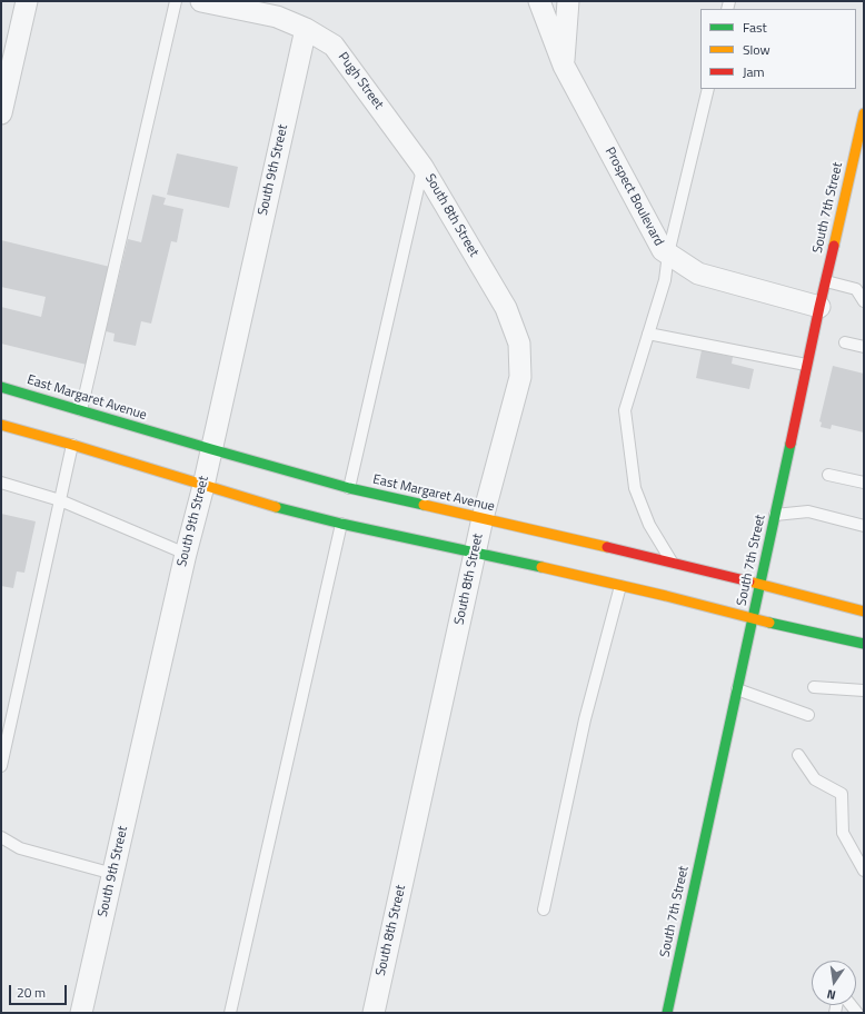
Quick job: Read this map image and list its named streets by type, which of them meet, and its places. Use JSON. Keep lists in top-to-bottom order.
{
  "streets": {
    "main road": ["South 7th Street", "East Margaret Avenue"],
    "street": [
      "Pugh Street",
      "South 9th Street",
      "Prospect Boulevard",
      "South 8th Street"
    ]
  },
  "crossings": [
    ["Pugh Street", "South 9th Street"],
    ["Pugh Street", "South 8th Street"],
    ["South 9th Street", "East Margaret Avenue"],
    ["Prospect Boulevard", "South 7th Street"],
    ["South 7th Street", "East Margaret Avenue"],
    ["South 8th Street", "East Margaret Avenue"]
  ],
  "legend": ["Fast", "Slow", "Jam"],
  "scale_bar": "20 m",
  "north": "bottom"
}
